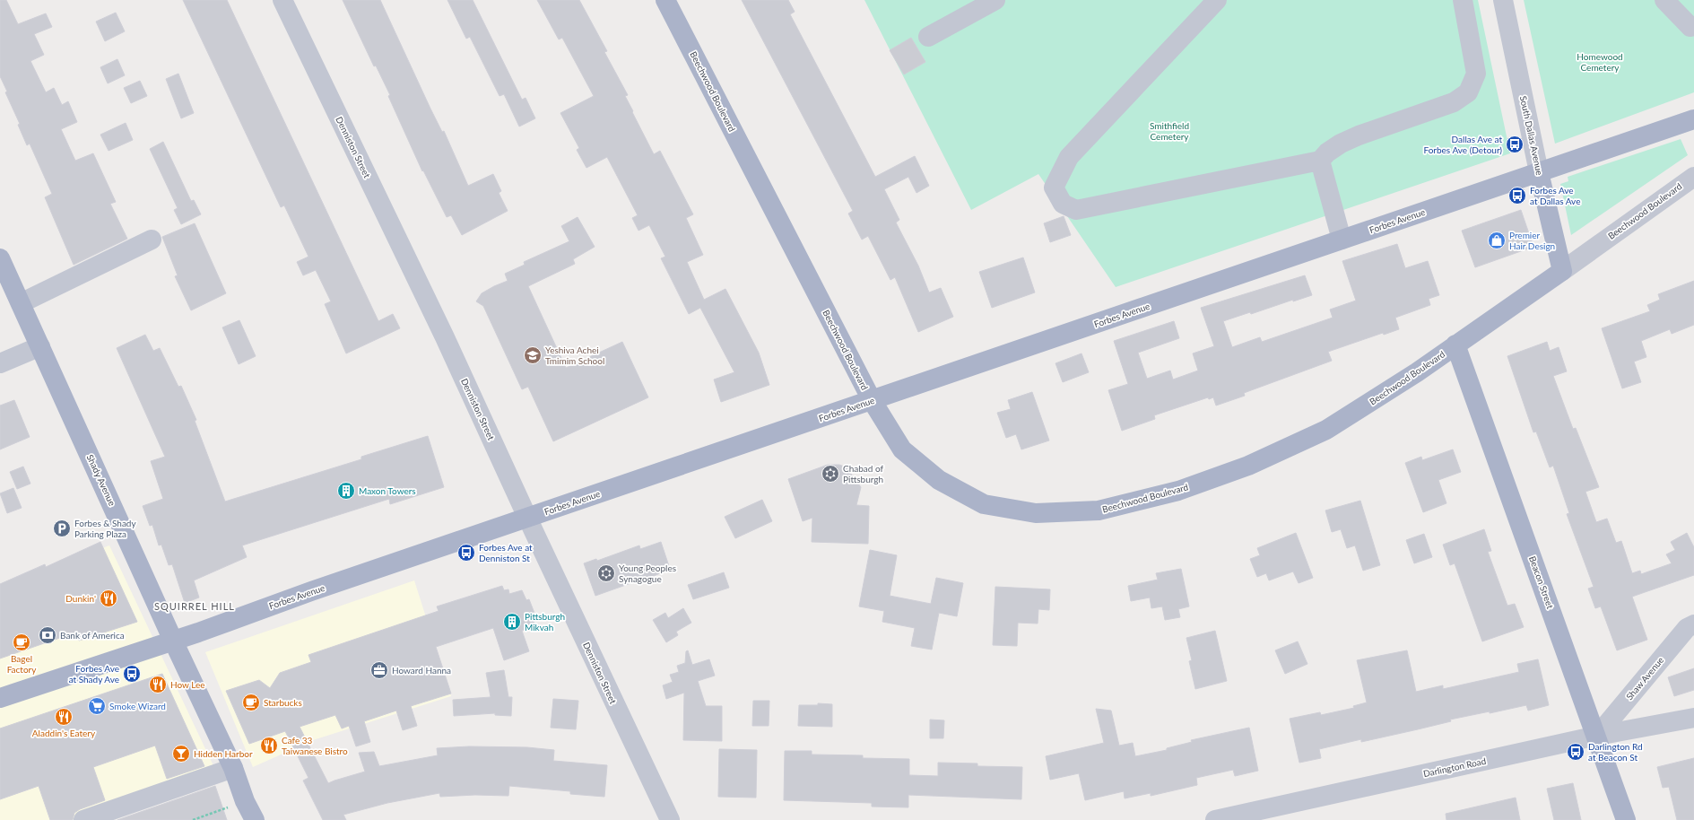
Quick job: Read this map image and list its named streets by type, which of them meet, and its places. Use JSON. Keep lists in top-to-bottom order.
{
  "streets": {
    "main road": [
      "Beechwood Boulevard",
      "South Dallas Avenue",
      "Forbes Avenue",
      "Shady Avenue",
      "Beacon Street"
    ],
    "street": ["Denniston Street", "Shaw Avenue", "Darlington Road"]
  },
  "crossings": [
    ["Beechwood Boulevard", "South Dallas Avenue"],
    ["Beechwood Boulevard", "Forbes Avenue"],
    ["Beechwood Boulevard", "Beacon Street"],
    ["South Dallas Avenue", "Forbes Avenue"],
    ["Denniston Street", "Forbes Avenue"],
    ["Forbes Avenue", "Shady Avenue"],
    ["Beacon Street", "Shaw Avenue"],
    ["Beacon Street", "Darlington Road"],
    ["Shaw Avenue", "Darlington Road"]
  ],
  "districts": ["SQUIRREL HILL"],
  "parks": ["Homewood Cemetery", "Smithfield Cemetery"],
  "places": {
    "bus stop": [
      "Dallas Ave at Forbes Ave (Detour)",
      "Forbes Ave at Dallas Ave",
      "Forbes Ave at Denniston St",
      "Forbes Ave at Shady Ave",
      "Darlington Rd at Beacon St"
    ],
    "shop": ["Premier Hair Design"],
    "school or university": ["Yeshiva Achei Tmimim School"],
    "synagogue": ["Chabad of Pittsburgh", "Young Peoples Synagogue"],
    "building": ["Maxon Towers", "Pittsburgh Mikvah"],
    "parking": ["Forbes & Shady Parking Plaza"],
    "restaurant": [
      "Dunkin'",
      "How Lee",
      "Aladdin's Eatery",
      "Cafe 33 Taiwanese Bistro"
    ],
    "bank": ["Bank of America"],
    "cafe": ["Bagel Factory", "Starbucks"],
    "office": ["Howard Hanna"],
    "supermarket": ["Smoke Wizard"],
    "bar": ["Hidden Harbor"]
  }
}
